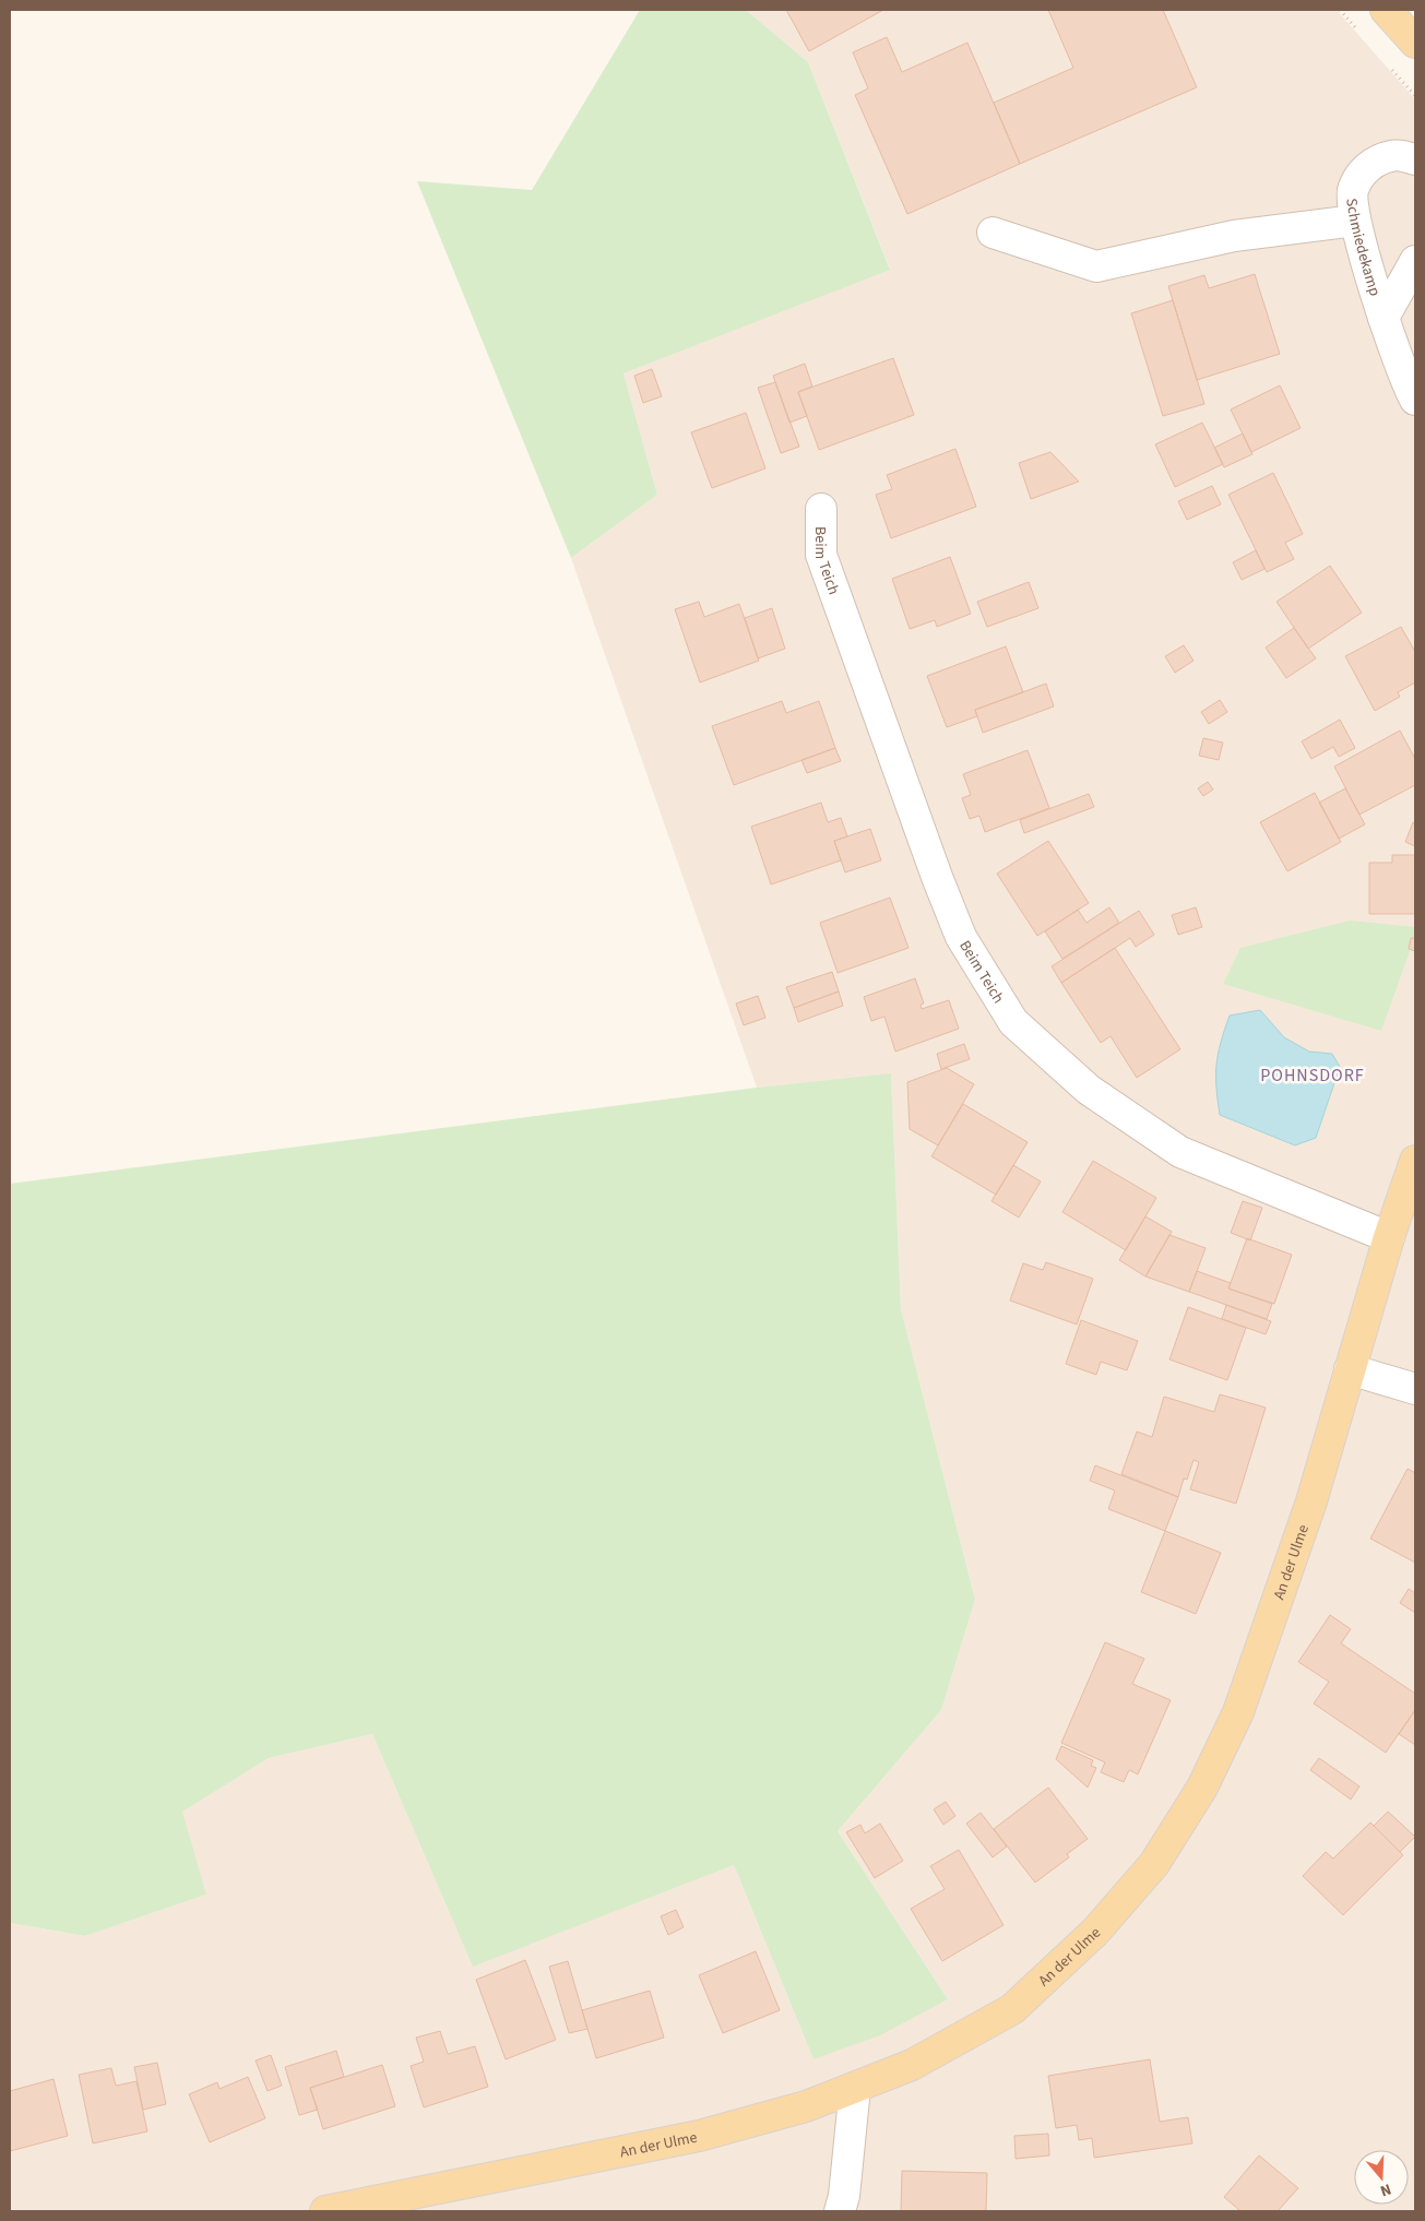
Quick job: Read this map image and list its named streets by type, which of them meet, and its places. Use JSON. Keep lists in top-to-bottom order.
{
  "streets": {
    "main road": ["An der Ulme"],
    "street": ["Schmiedekamp", "Beim Teich"]
  },
  "crossings": [
    ["Beim Teich", "An der Ulme"]
  ],
  "districts": ["POHNSDORF"],
  "north": "bottom"
}
